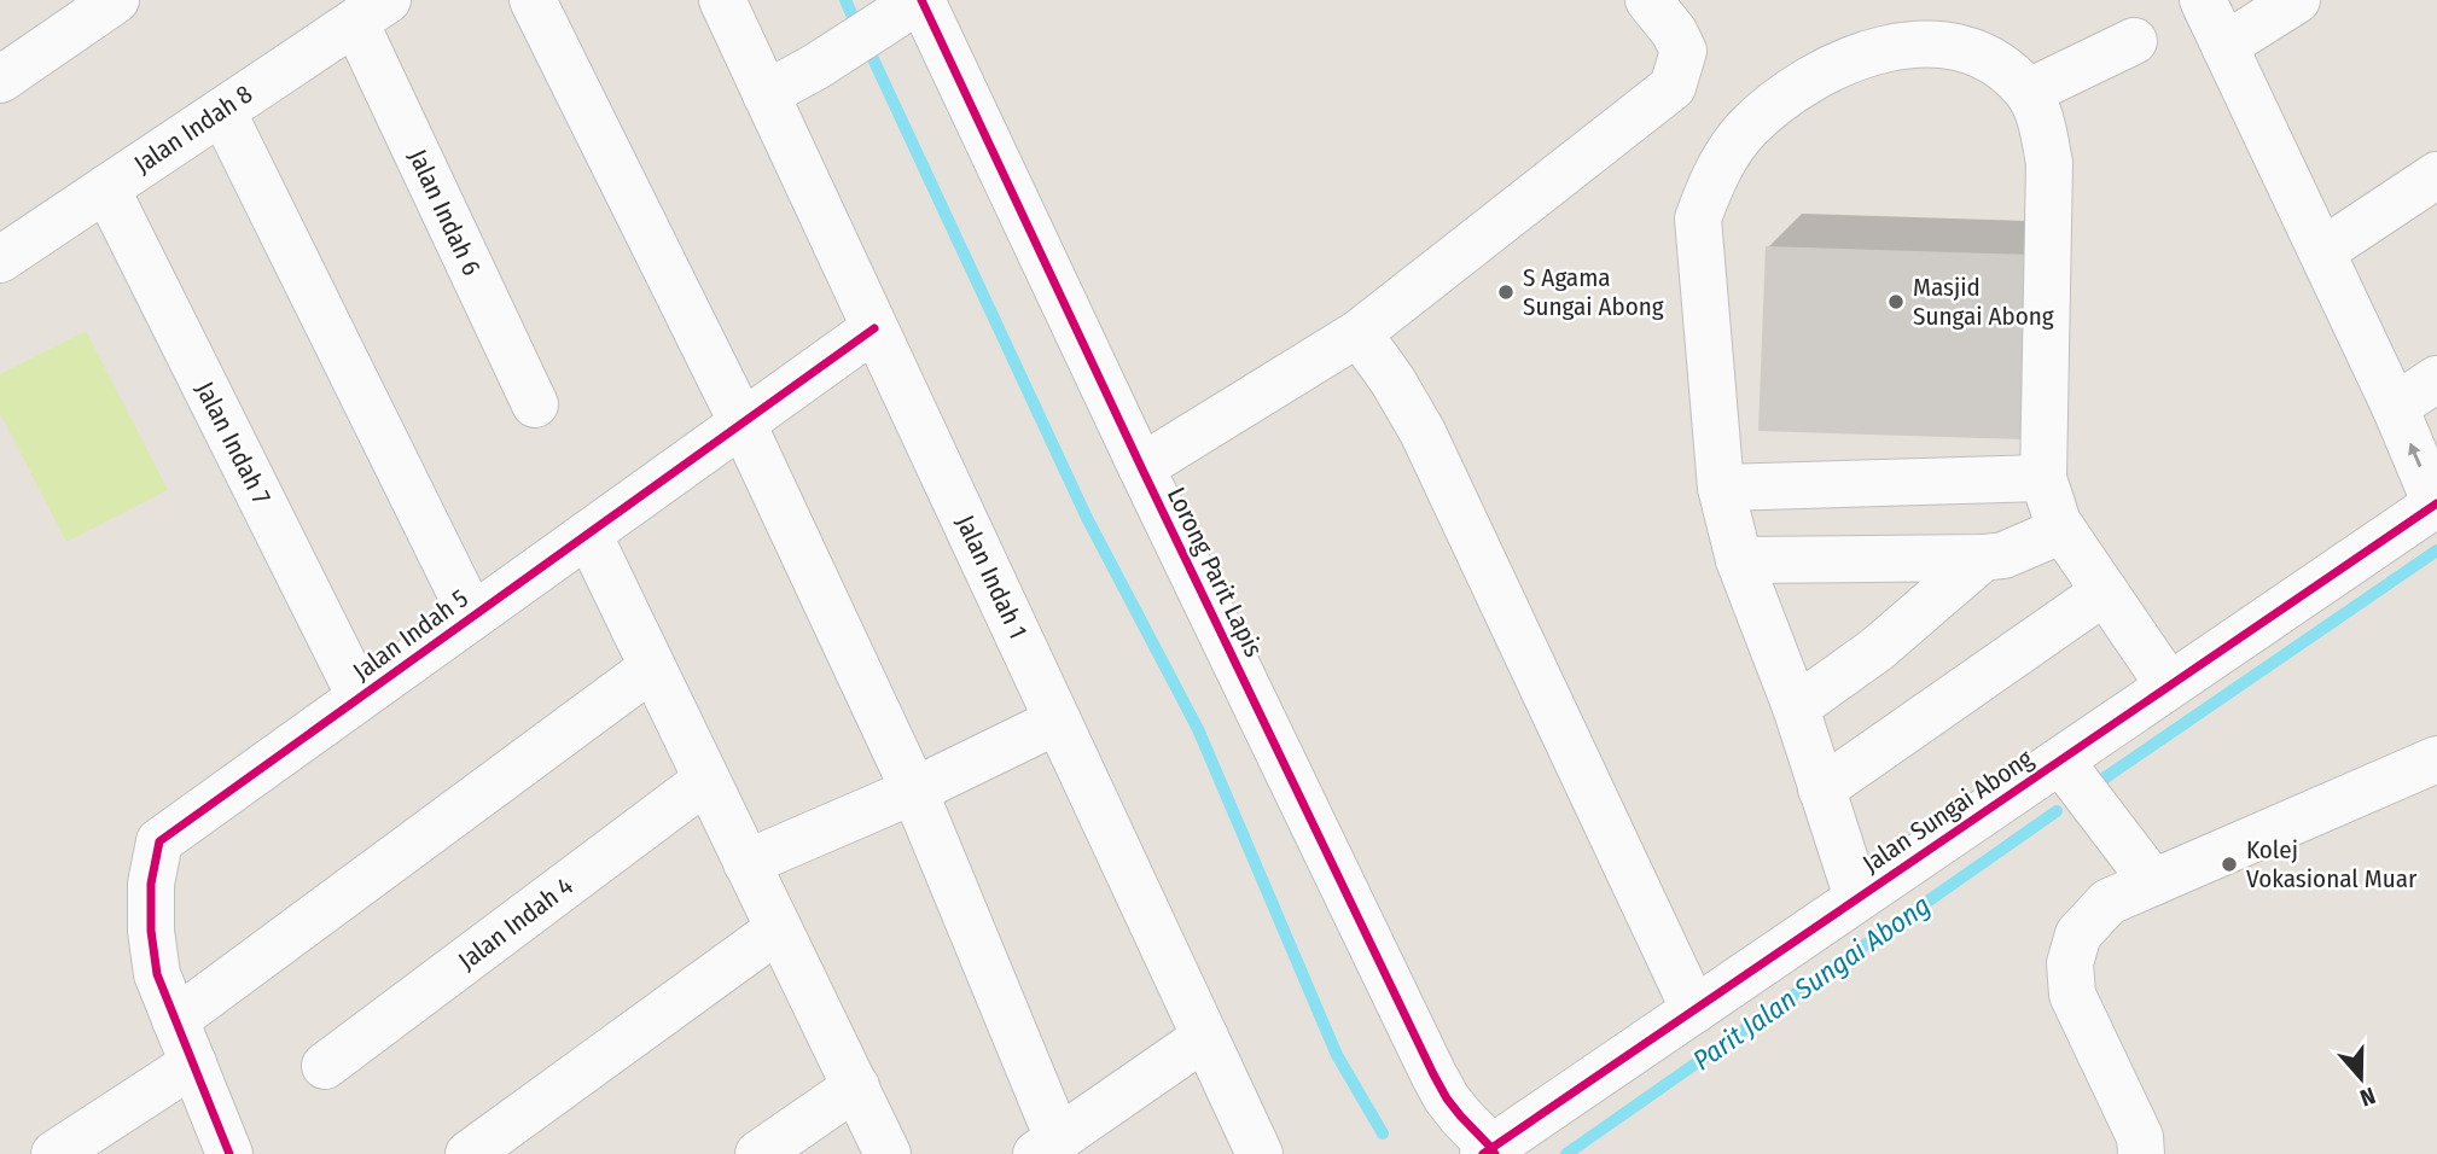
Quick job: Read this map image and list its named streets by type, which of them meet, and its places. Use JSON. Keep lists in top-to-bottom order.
{
  "streets": {
    "street": [
      "Jalan Indah 8",
      "Jalan Indah 6",
      "Jalan Indah 7",
      "Lorong Parit Lapis",
      "Jalan Indah 1",
      "Jalan Indah 5",
      "Jalan Sungai Abong",
      "Jalan Indah 4"
    ]
  },
  "crossings": [
    ["Jalan Indah 8", "Jalan Indah 6"],
    ["Jalan Indah 8", "Jalan Indah 7"],
    ["Jalan Indah 7", "Jalan Indah 5"],
    ["Lorong Parit Lapis", "Jalan Sungai Abong"],
    ["Jalan Indah 1", "Jalan Indah 5"]
  ],
  "water": ["Parit Jalan Sungai Abong"],
  "places": ["S Agama Sungai Abong", "Masjid Sungai Abong", "Kolej Vokasional Muar"],
  "north": "bottom"
}
